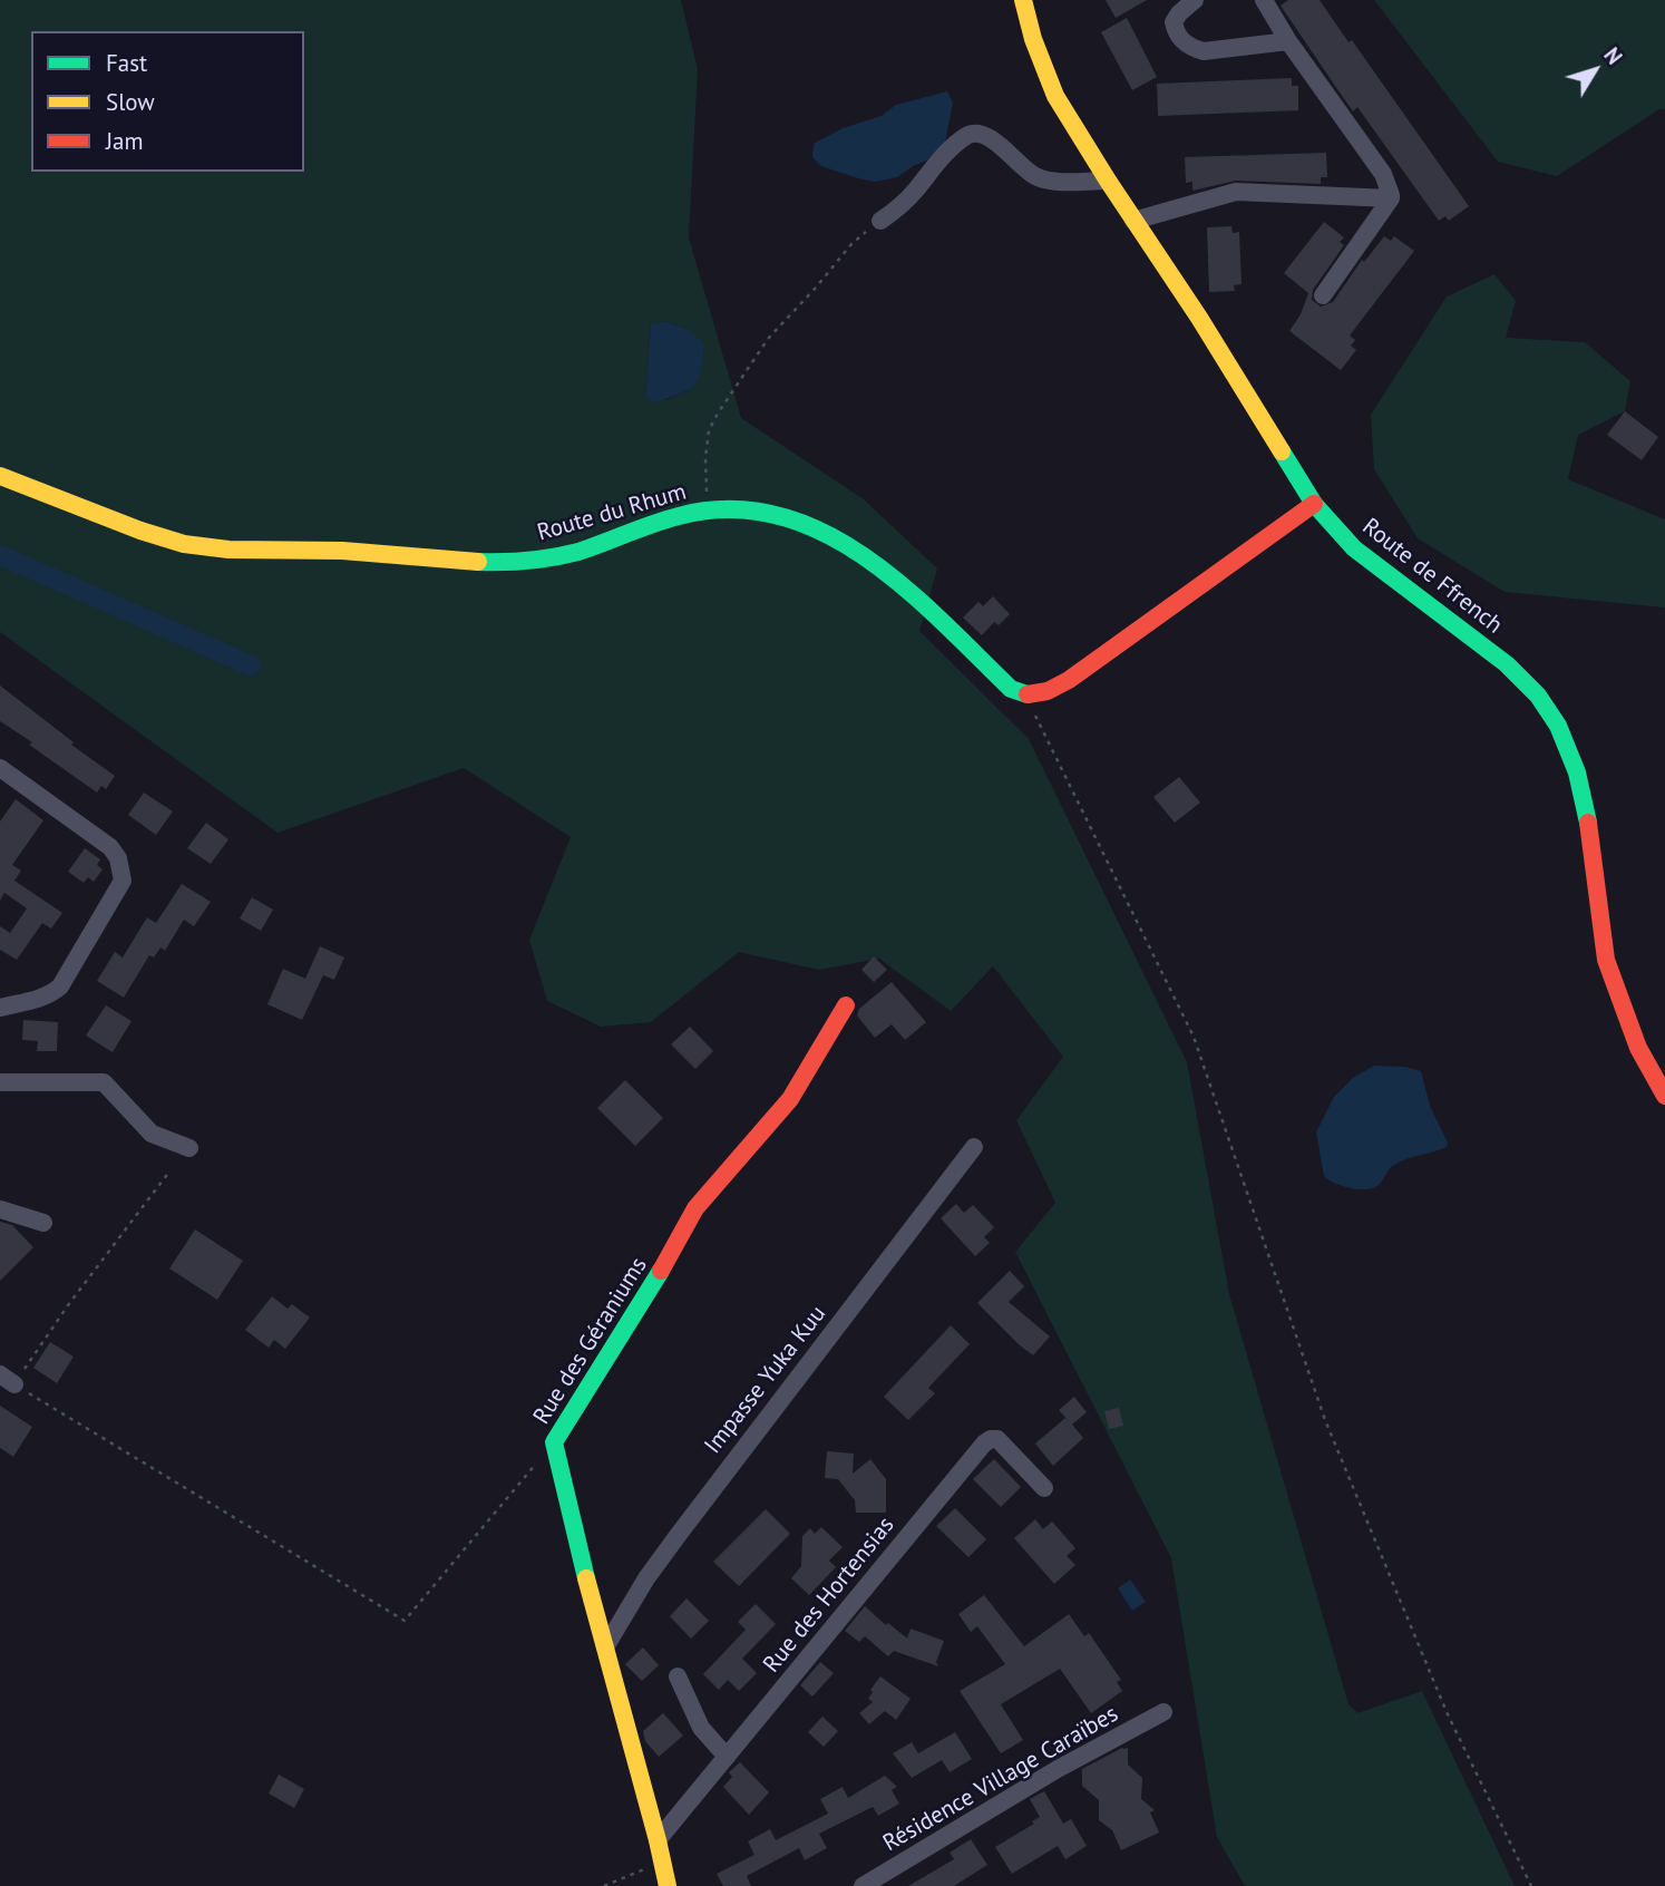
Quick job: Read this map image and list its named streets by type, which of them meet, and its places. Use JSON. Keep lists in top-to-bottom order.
{
  "streets": {
    "street": [
      "Route du Rhum",
      "Route de Ffrench",
      "Rue des Géraniums",
      "Impasse Yuka Kuu",
      "Rue des Hortensias",
      "Résidence Village Caraïbes"
    ]
  },
  "crossings": [
    ["Rue des Géraniums", "Impasse Yuka Kuu"],
    ["Rue des Géraniums", "Rue des Hortensias"]
  ],
  "legend": ["Fast", "Slow", "Jam"],
  "north": "top right"
}
